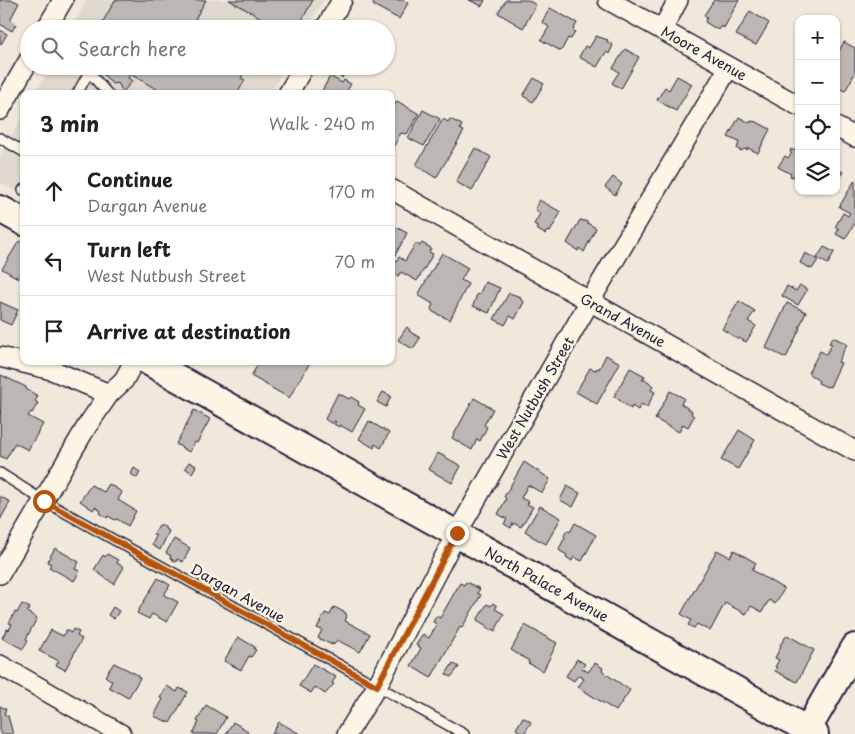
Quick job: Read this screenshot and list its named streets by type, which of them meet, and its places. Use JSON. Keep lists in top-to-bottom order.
{
  "streets": {
    "street": [
      "Moore Avenue",
      "Grand Avenue",
      "West Nutbush Street",
      "North Palace Avenue"
    ],
    "lane": ["Dargan Avenue"]
  },
  "crossings": [
    ["Moore Avenue", "West Nutbush Street"],
    ["Grand Avenue", "West Nutbush Street"],
    ["West Nutbush Street", "North Palace Avenue"],
    ["West Nutbush Street", "Dargan Avenue"]
  ],
  "page": {
    "map_buttons": ["+", "−"],
    "search": "Search here",
    "heading": ["3 min", "Walk · 240 m"],
    "list": [
      ["Continue", "Dargan Avenue", "170 m"],
      ["Turn left", "West Nutbush Street", "70 m"],
      "Arrive at destination"
    ]
  }
}
